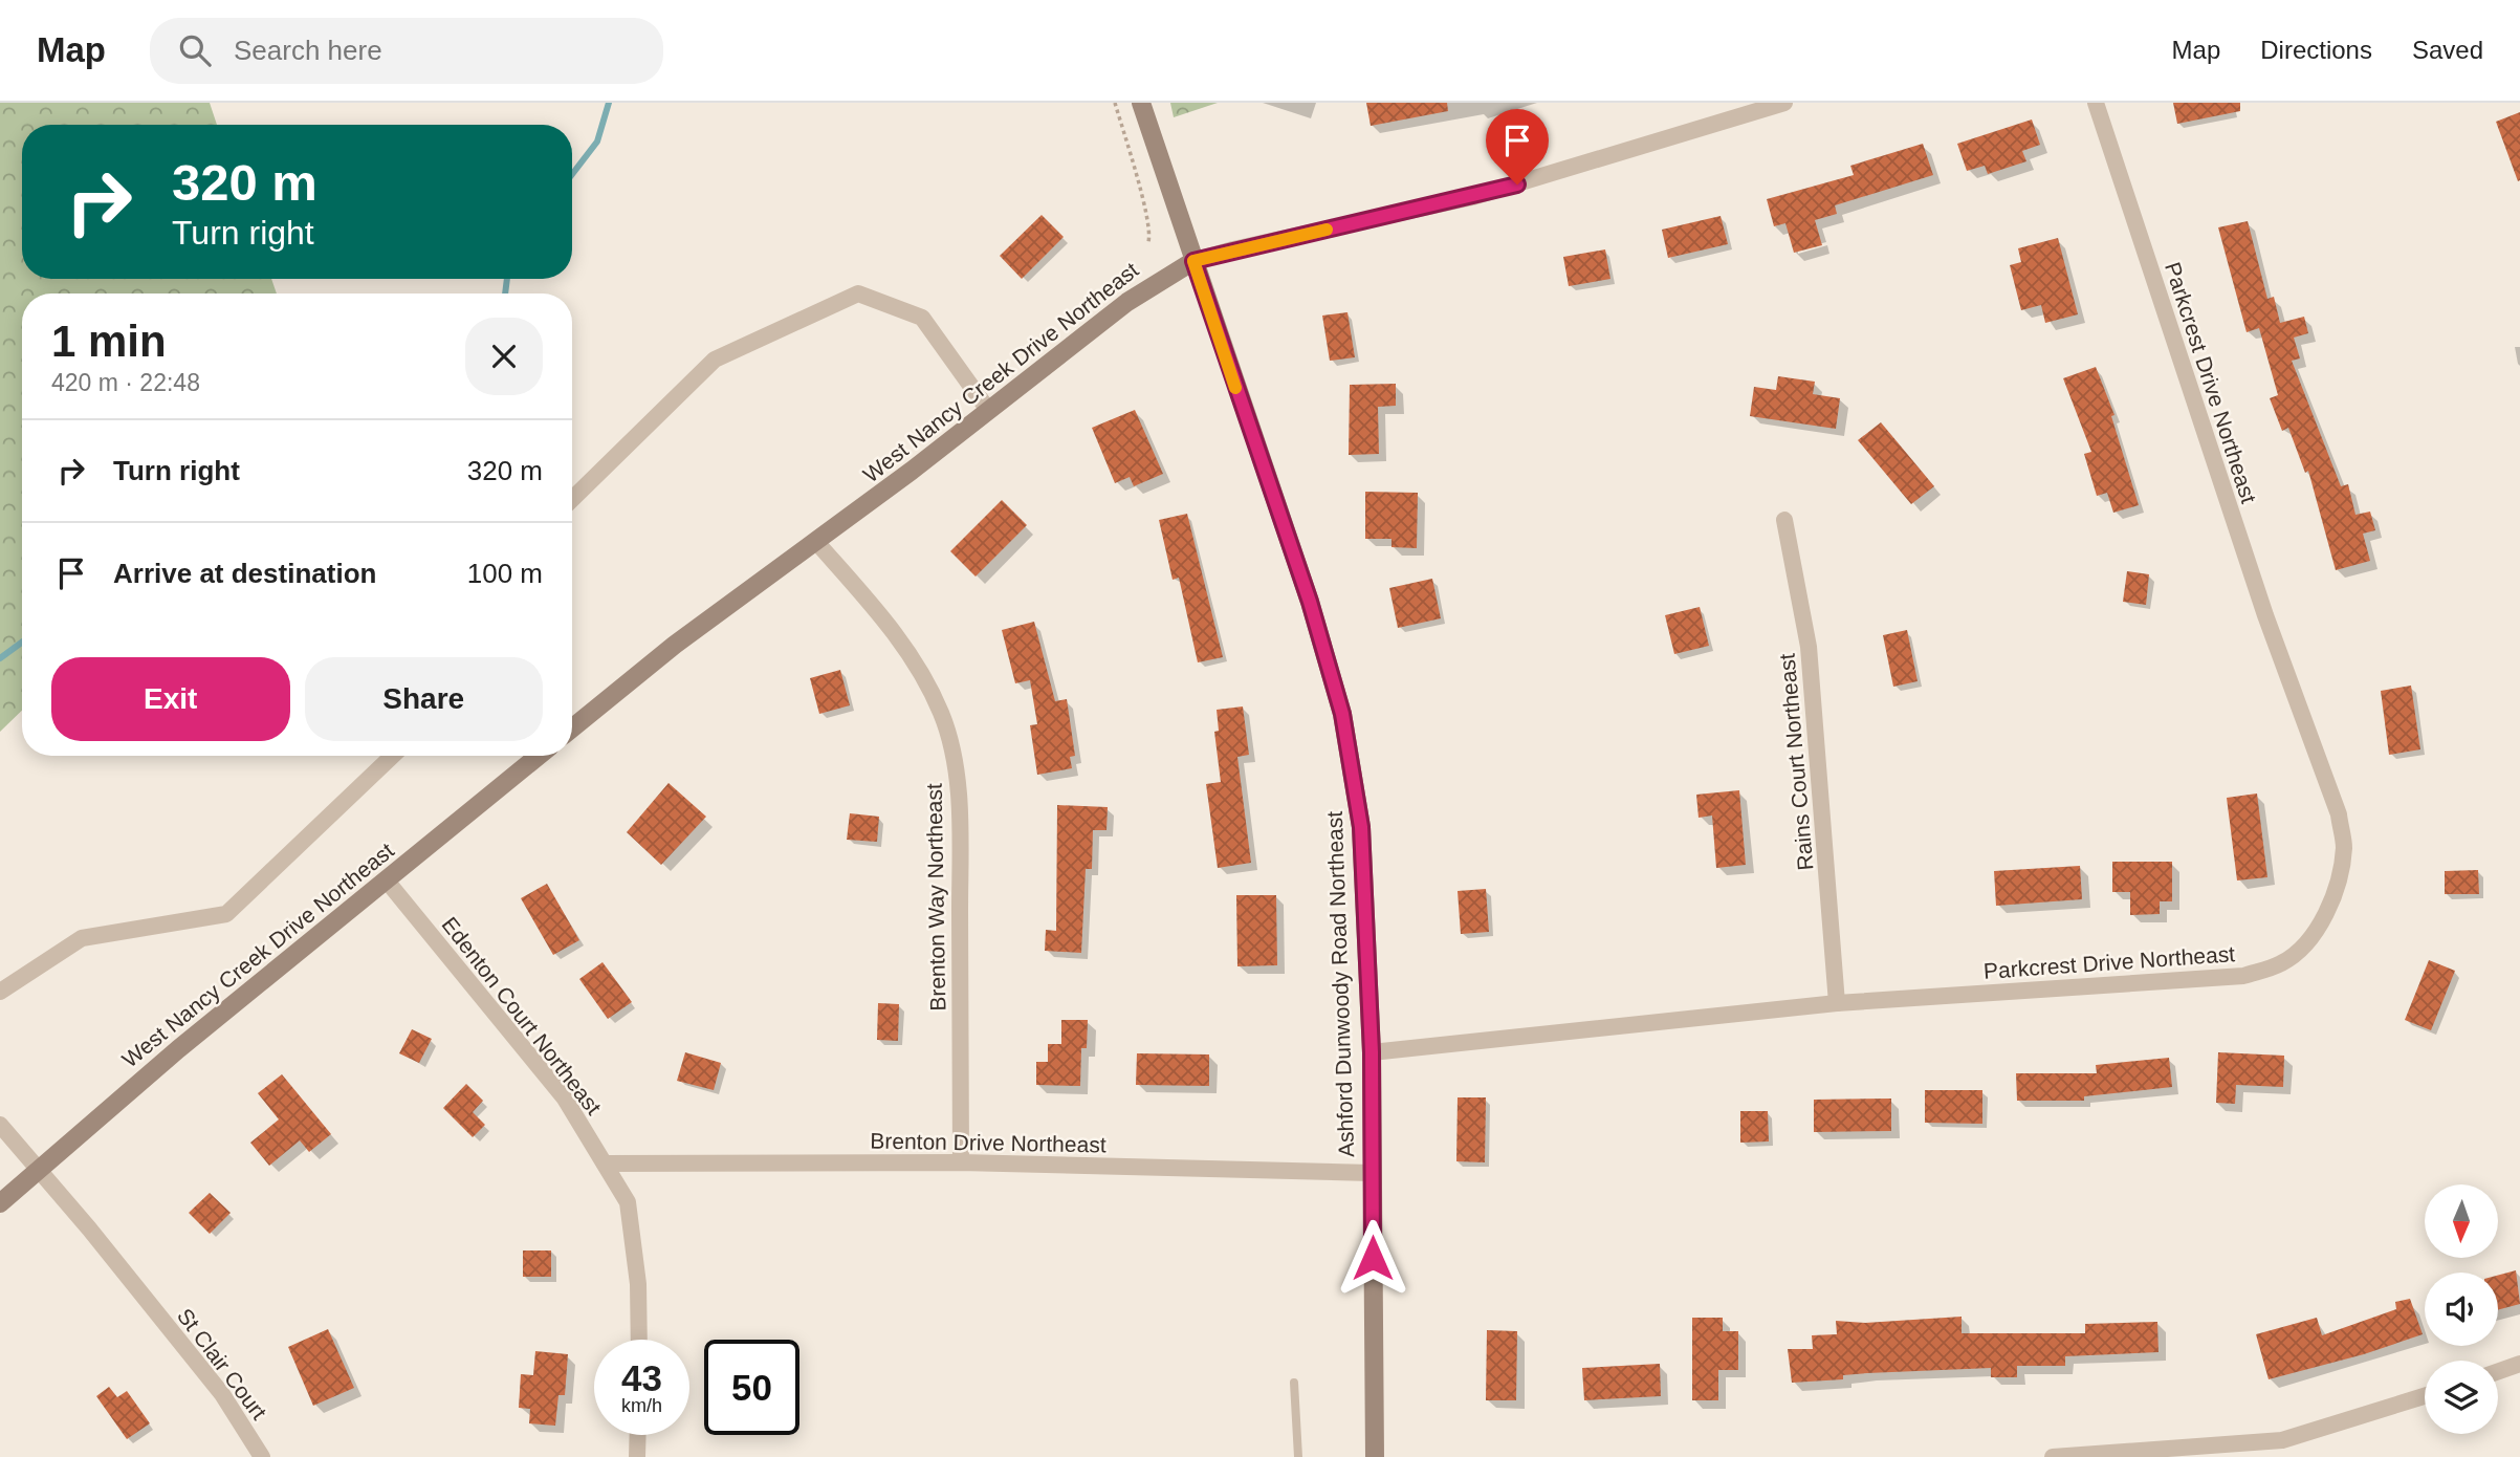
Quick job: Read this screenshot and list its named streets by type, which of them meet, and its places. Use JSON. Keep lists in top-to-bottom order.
{
  "streets": {
    "street": [
      "West Nancy Creek Drive Northeast",
      "Parkcrest Drive Northeast",
      "Rains Court Northeast",
      "Brenton Way Northeast",
      "Ashford Dunwoody Road Northeast",
      "Edenton Court Northeast",
      "Brenton Drive Northeast",
      "St Clair Court"
    ]
  },
  "crossings": [
    ["West Nancy Creek Drive Northeast", "Brenton Way Northeast"],
    ["West Nancy Creek Drive Northeast", "Ashford Dunwoody Road Northeast"],
    ["West Nancy Creek Drive Northeast", "Edenton Court Northeast"],
    ["West Nancy Creek Drive Northeast", "St Clair Court"],
    ["Parkcrest Drive Northeast", "Rains Court Northeast"],
    ["Parkcrest Drive Northeast", "Ashford Dunwoody Road Northeast"],
    ["Brenton Way Northeast", "Brenton Drive Northeast"],
    ["Ashford Dunwoody Road Northeast", "Brenton Drive Northeast"],
    ["Edenton Court Northeast", "Brenton Drive Northeast"]
  ],
  "north": "bottom",
  "page": {
    "header": "Map",
    "search": "Search here",
    "nav": ["Map", "Directions", "Saved"],
    "turn": ["320 m", "Turn right"],
    "heading": ["1 min", "420 m · 22:48"],
    "list": [
      {
        "name": "Turn right",
        "value": "320 m"
      },
      {
        "name": "Arrive at destination",
        "value": "100 m"
      }
    ],
    "buttons": ["Exit", "Share"],
    "speed": "43 km/h",
    "limit": "50"
  }
}
